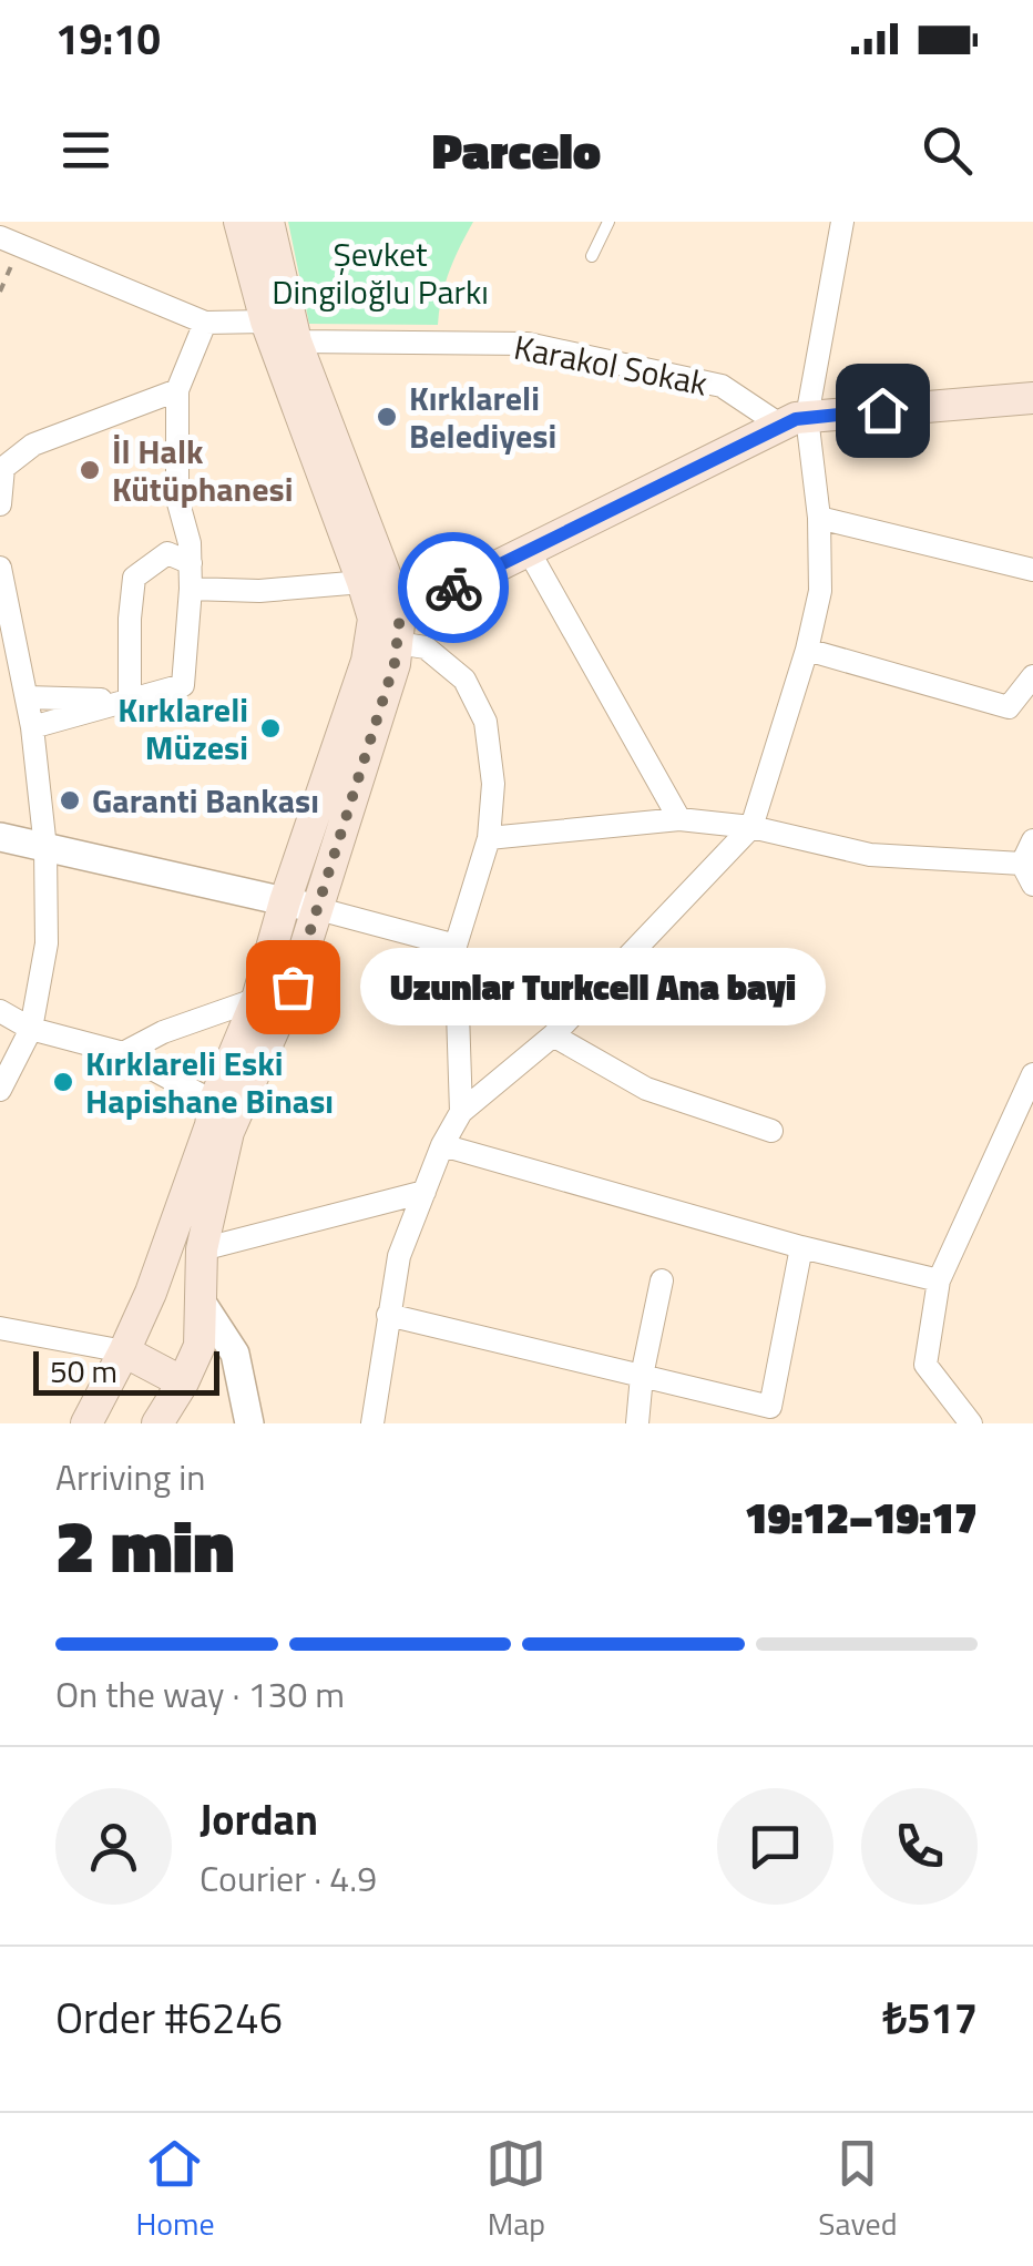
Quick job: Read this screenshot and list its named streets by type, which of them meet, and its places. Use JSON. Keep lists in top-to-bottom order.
{
  "streets": {
    "street": ["Karakol Sokak"]
  },
  "parks": ["Şevket Dingiloğlu Parkı"],
  "places": [
    "Kırklareli Belediyesi",
    "İl Halk Kütüphanesi",
    "Kırklareli Müzesi",
    "Garanti Bankası",
    "Uzunlar Turkcell Ana bayi",
    "Kırklareli Eski Hapishane Binası"
  ],
  "scale_bar": "50 m",
  "page": {
    "status": "19:10",
    "header": "Parcelo",
    "bubble": "Uzunlar Turkcell Ana bayi",
    "scale": "50 m",
    "heading": ["2 min", "Arriving in", "19:12–19:17"],
    "panel": [
      "Jordan",
      "Courier · 4.9",
      "Order #6246",
      "₺517"
    ],
    "bar": "On the way · 130 m",
    "tabs": ["Home", "Map", "Saved"]
  }
}
